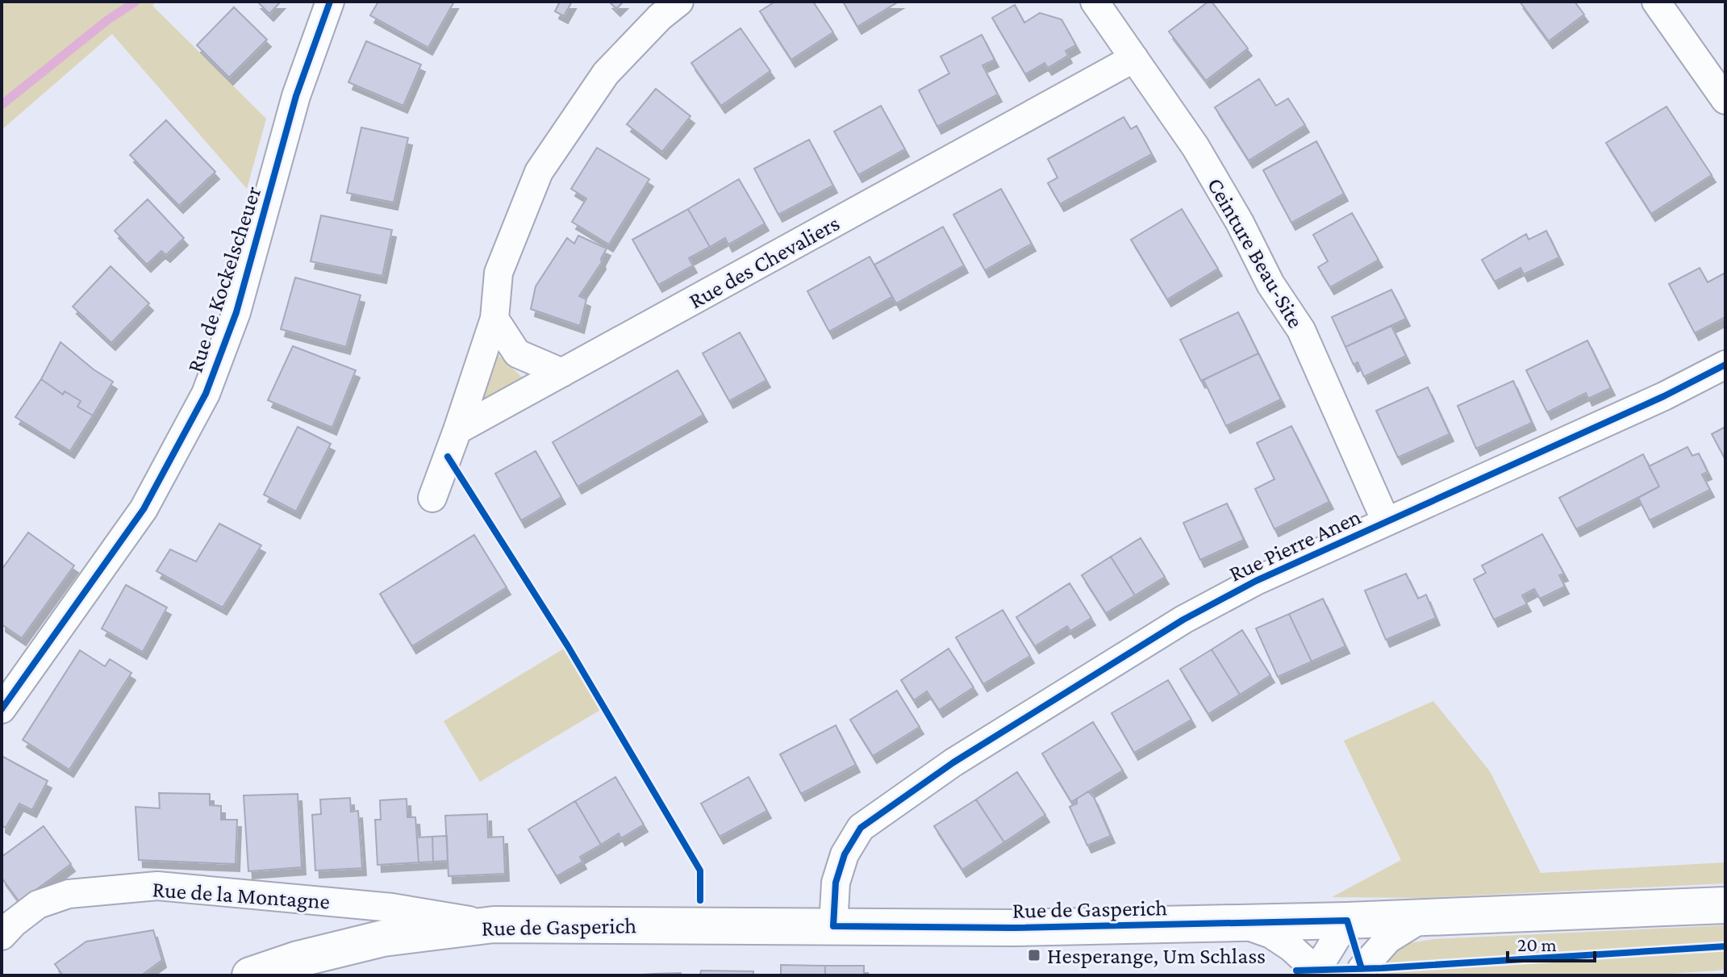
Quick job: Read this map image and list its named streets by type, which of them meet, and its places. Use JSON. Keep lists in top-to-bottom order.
{
  "streets": {
    "main road": ["Rue de Gasperich"],
    "street": [
      "Ceinture Beau-Site",
      "Rue des Chevaliers",
      "Rue de Kockelscheuer",
      "Rue Pierre Anen",
      "Rue de la Montagne"
    ]
  },
  "crossings": [
    ["Ceinture Beau-Site", "Rue des Chevaliers"],
    ["Ceinture Beau-Site", "Rue Pierre Anen"],
    ["Rue Pierre Anen", "Rue de Gasperich"],
    ["Rue de la Montagne", "Rue de Gasperich"]
  ],
  "places": {
    "transit": ["Hesperange, Um Schlass"]
  },
  "scale_bar": "20 m"
}
